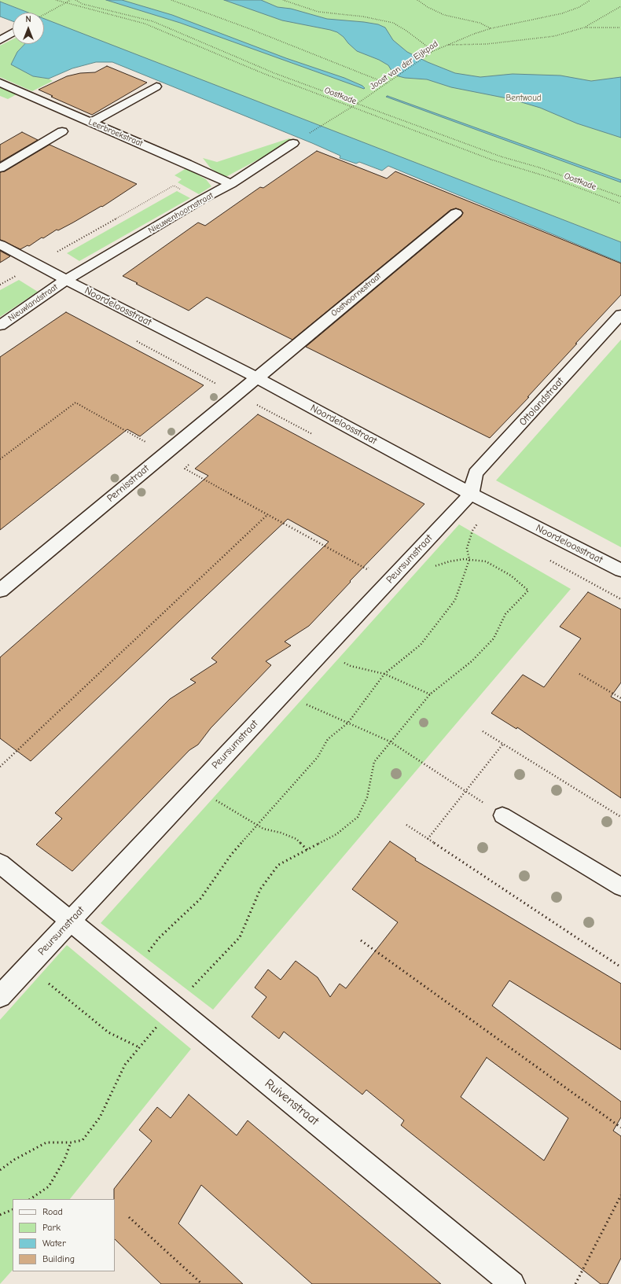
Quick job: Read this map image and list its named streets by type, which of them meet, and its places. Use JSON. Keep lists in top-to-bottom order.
{
  "streets": {
    "street": [
      "Leerbroekstraat",
      "Nieuwenhoornstraat",
      "Oostvoornestraat",
      "Nieuwlandstraat",
      "Noordeloosstraat",
      "Ottolandstraat",
      "Pernisstraat",
      "Peursumstraat",
      "Ruivenstraat"
    ],
    "path": ["Joost van der Eijkpad", "Oostkade"]
  },
  "crossings": [
    ["Joost van der Eijkpad", "Oostkade"],
    ["Joost van der Eijkpad", "Nieuwenhoornstraat"],
    ["Leerbroekstraat", "Nieuwenhoornstraat"],
    ["Nieuwenhoornstraat", "Nieuwlandstraat"],
    ["Nieuwenhoornstraat", "Noordeloosstraat"],
    ["Oostvoornestraat", "Noordeloosstraat"],
    ["Oostvoornestraat", "Pernisstraat"],
    ["Nieuwlandstraat", "Noordeloosstraat"],
    ["Noordeloosstraat", "Ottolandstraat"],
    ["Noordeloosstraat", "Pernisstraat"],
    ["Noordeloosstraat", "Peursumstraat"],
    ["Ottolandstraat", "Peursumstraat"],
    ["Peursumstraat", "Ruivenstraat"]
  ],
  "parks": ["Bentwoud"],
  "legend": [
    "Road",
    "Park",
    "Water",
    "Building"
  ],
  "north": "top"
}
